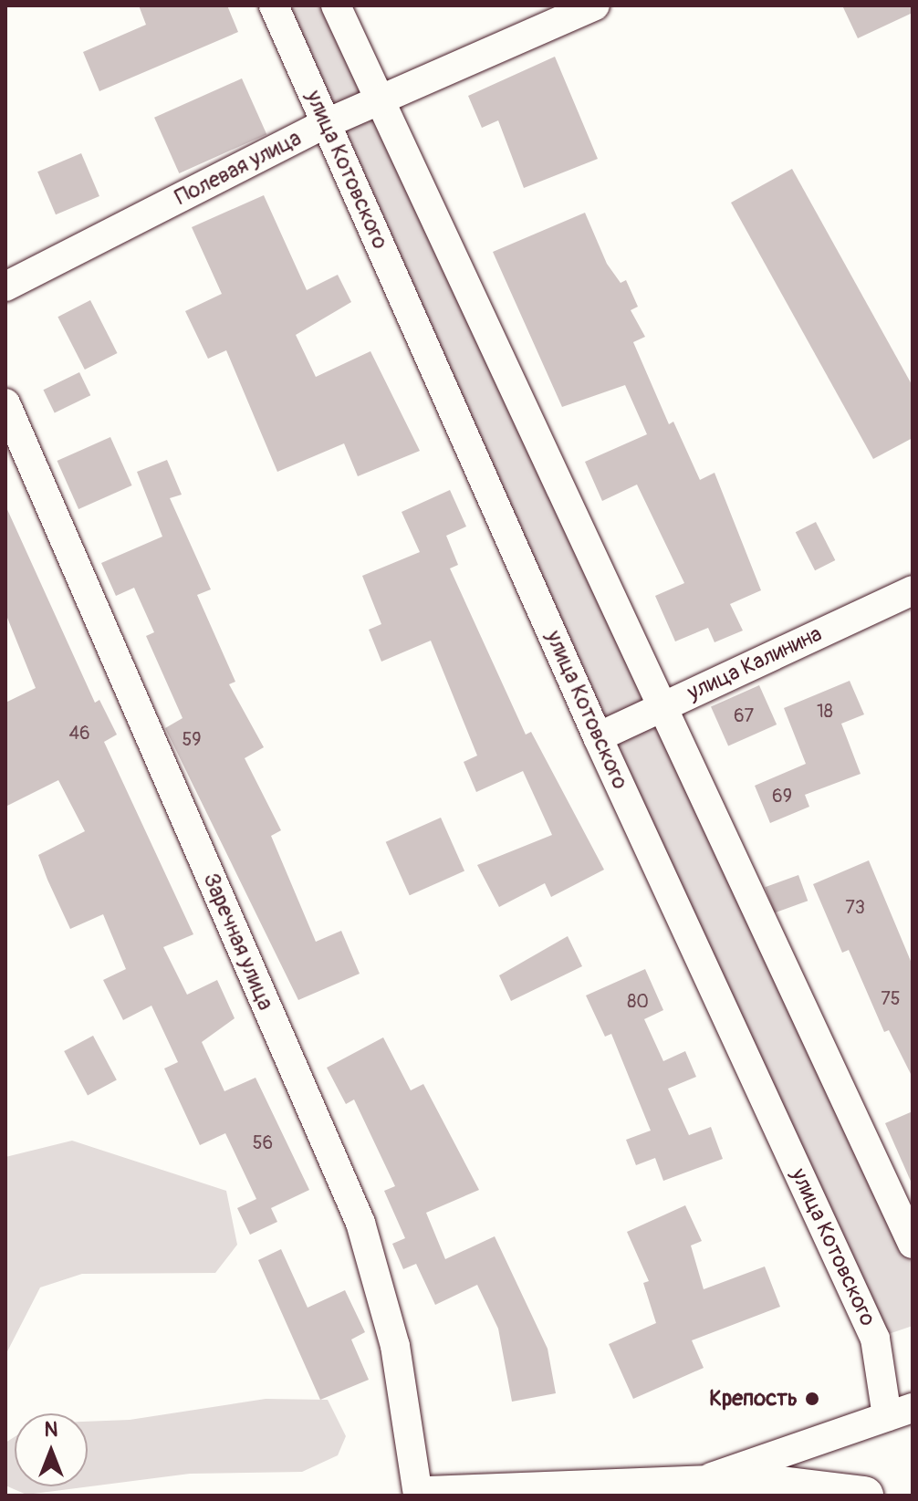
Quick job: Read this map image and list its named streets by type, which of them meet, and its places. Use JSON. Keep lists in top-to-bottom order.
{
  "streets": {
    "street": [
      "Полевая улица",
      "улица Котовского",
      "улица Калинина",
      "Заречная улица"
    ]
  },
  "crossings": [
    ["Полевая улица", "улица Котовского"],
    ["улица Котовского", "улица Калинина"]
  ],
  "places": ["Крепость"],
  "house_numbers": [
    "18",
    "67",
    "46",
    "59",
    "69",
    "73",
    "75",
    "80",
    "56"
  ],
  "north": "top"
}
